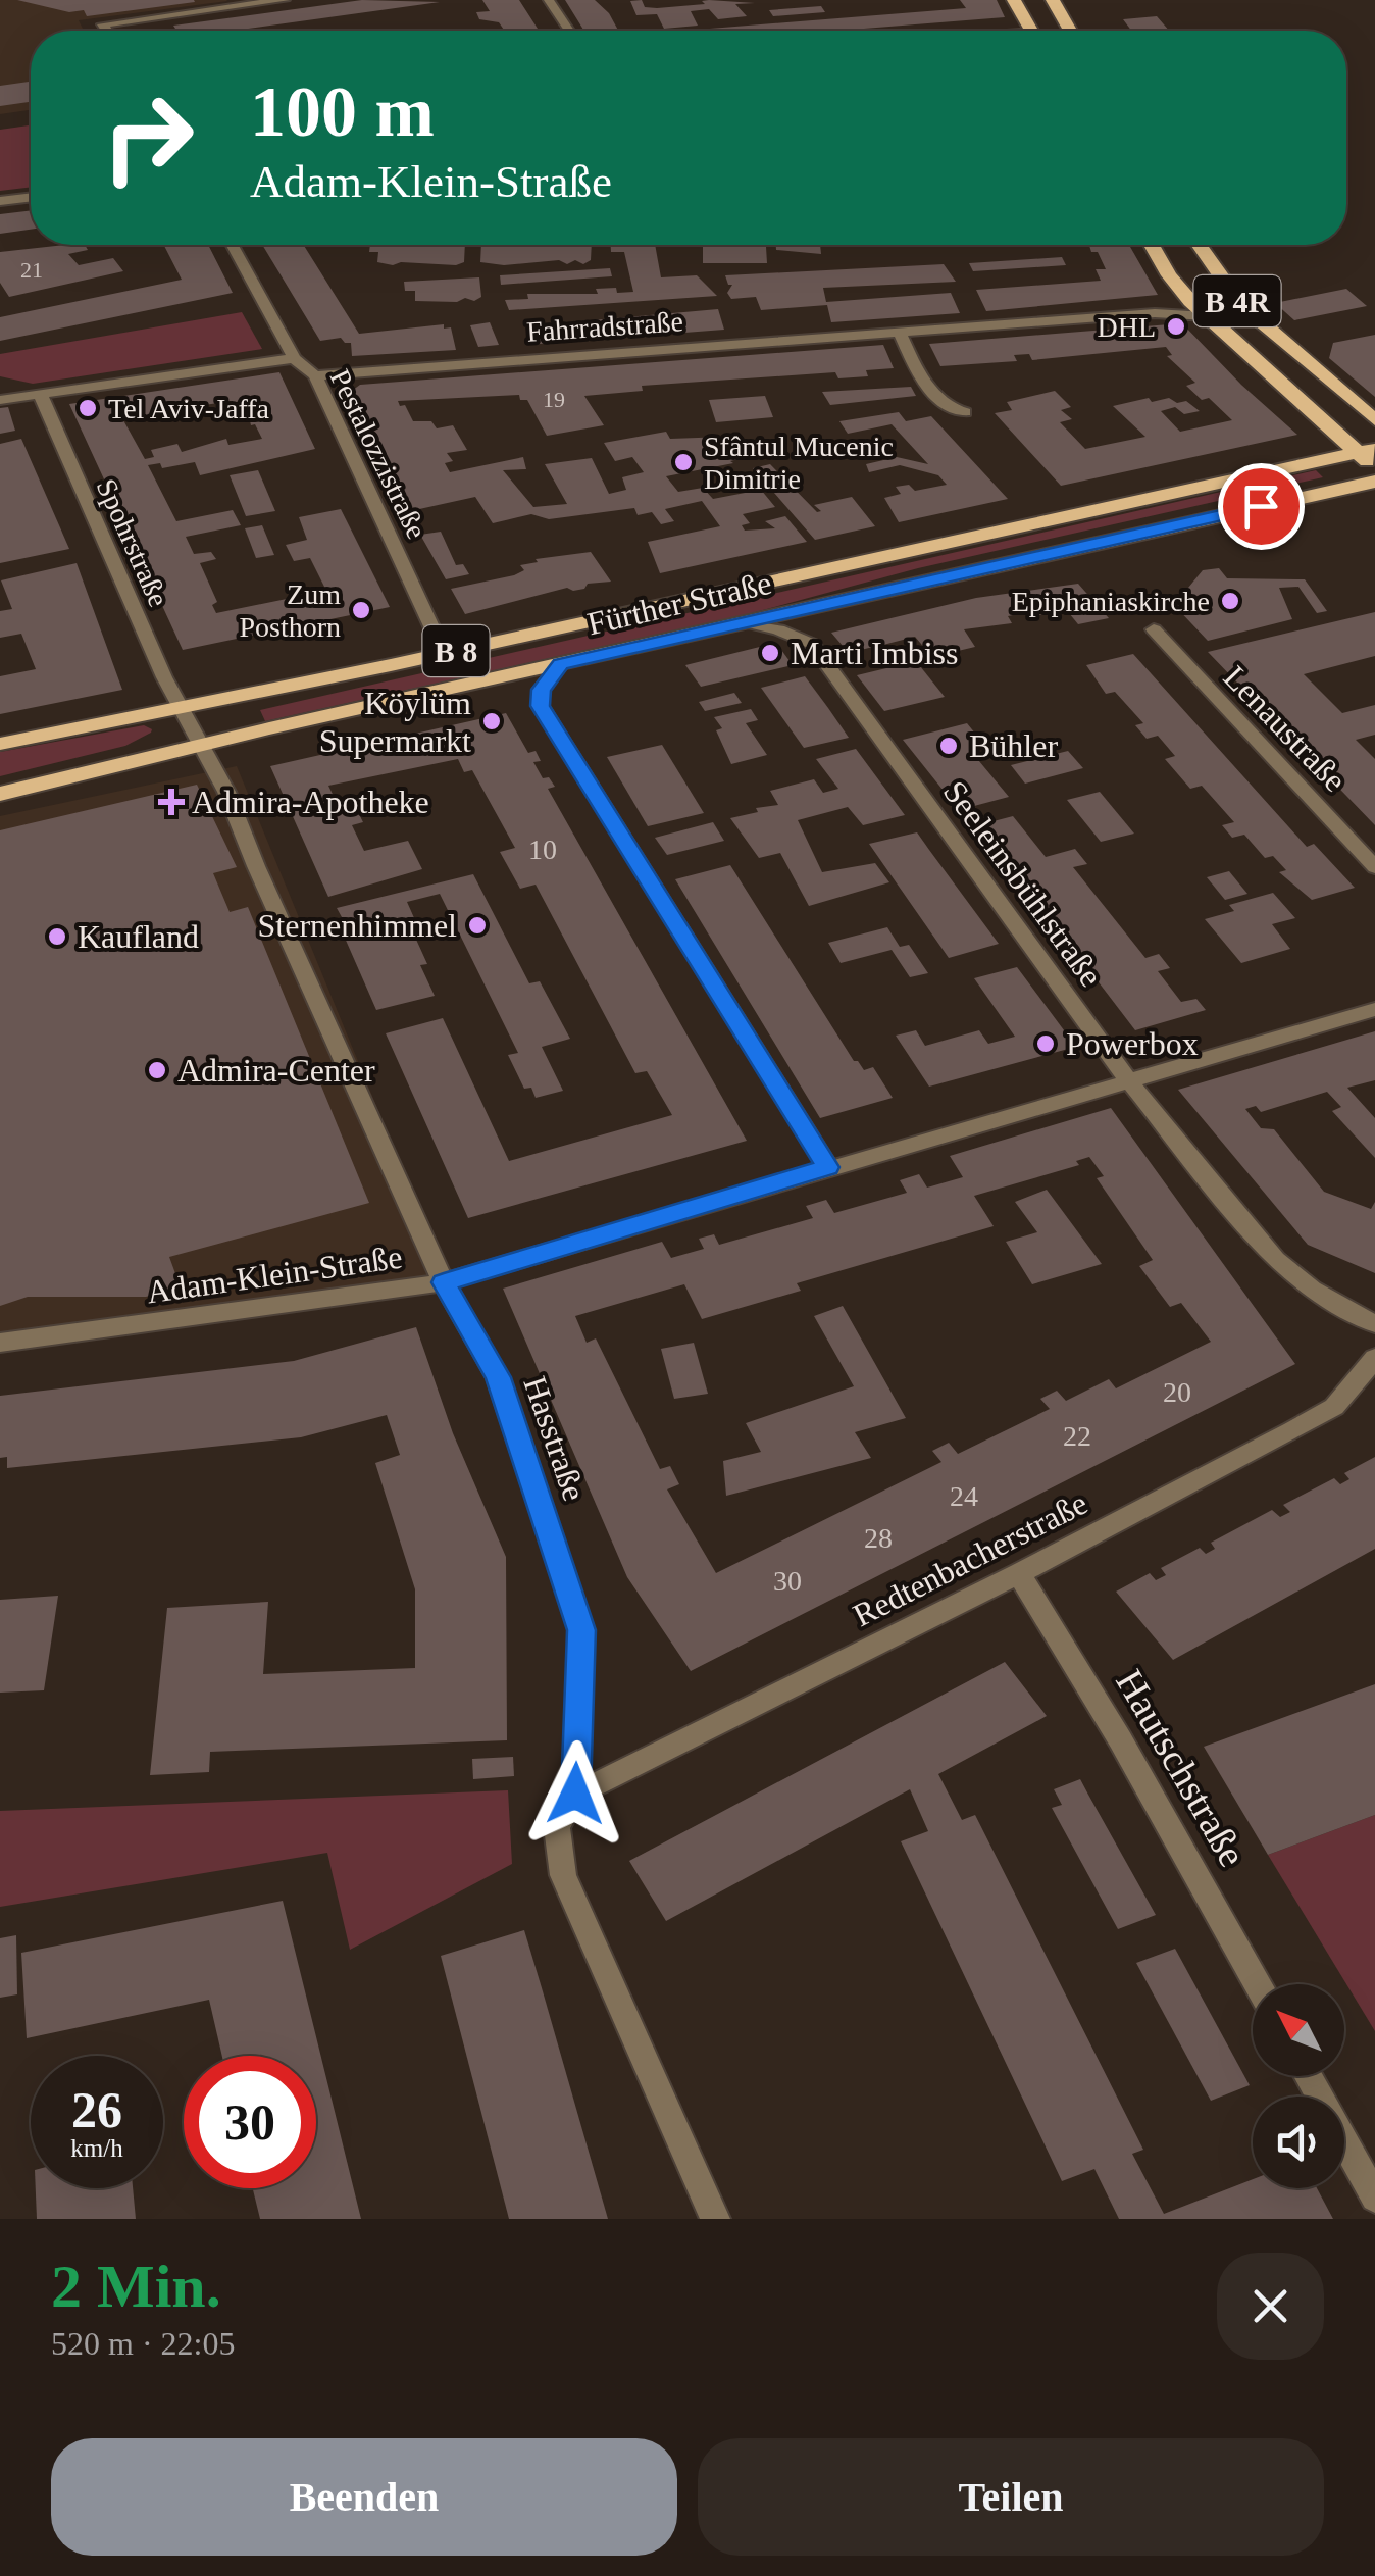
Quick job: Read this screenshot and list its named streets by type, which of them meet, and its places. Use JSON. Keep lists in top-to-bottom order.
{
  "streets": {
    "main road": ["B 4R", "Fürther Straße", "B 8"],
    "street": [
      "Fahrradstraße",
      "Pestalozzistraße",
      "Spohrstraße",
      "Lenaustraße",
      "Seeleinsbühlstraße",
      "Adam-Klein-Straße",
      "Hasstraße",
      "Redtenbacherstraße",
      "Hautschstraße"
    ]
  },
  "crossings": [
    ["B 4R", "Fahrradstraße"],
    ["B 4R", "Fürther Straße"],
    ["Fahrradstraße", "Pestalozzistraße"],
    ["Pestalozzistraße", "Fürther Straße"],
    ["Spohrstraße", "Fürther Straße"],
    ["Spohrstraße", "Hasstraße"],
    ["Fürther Straße", "Seeleinsbühlstraße"],
    ["Fürther Straße", "Hasstraße"],
    ["Seeleinsbühlstraße", "Adam-Klein-Straße"],
    ["Adam-Klein-Straße", "Hasstraße"],
    ["Hasstraße", "Redtenbacherstraße"],
    ["Redtenbacherstraße", "Hautschstraße"]
  ],
  "places": {
    "other": [
      "DHL",
      "Tel Aviv-Jaffa",
      "Sfântul Mucenic Dimitrie",
      "Epiphaniaskirche",
      "Zum Posthorn",
      "Marti Imbiss",
      "Köylüm Supermarkt",
      "Bühler",
      "Sternenhimmel",
      "Kaufland",
      "Powerbox",
      "Admira-Center"
    ],
    "health": ["Admira-Apotheke"]
  },
  "house_numbers": [
    "21",
    "19",
    "10",
    "20",
    "22",
    "24",
    "28",
    "30"
  ],
  "north": "top left",
  "page": {
    "turn": ["100 m", "Adam-Klein-Straße"],
    "speed": "26 km/h",
    "limit": "30",
    "heading": ["2 Min.", "520 m · 22:05"],
    "buttons": ["Beenden", "Teilen"]
  }
}
